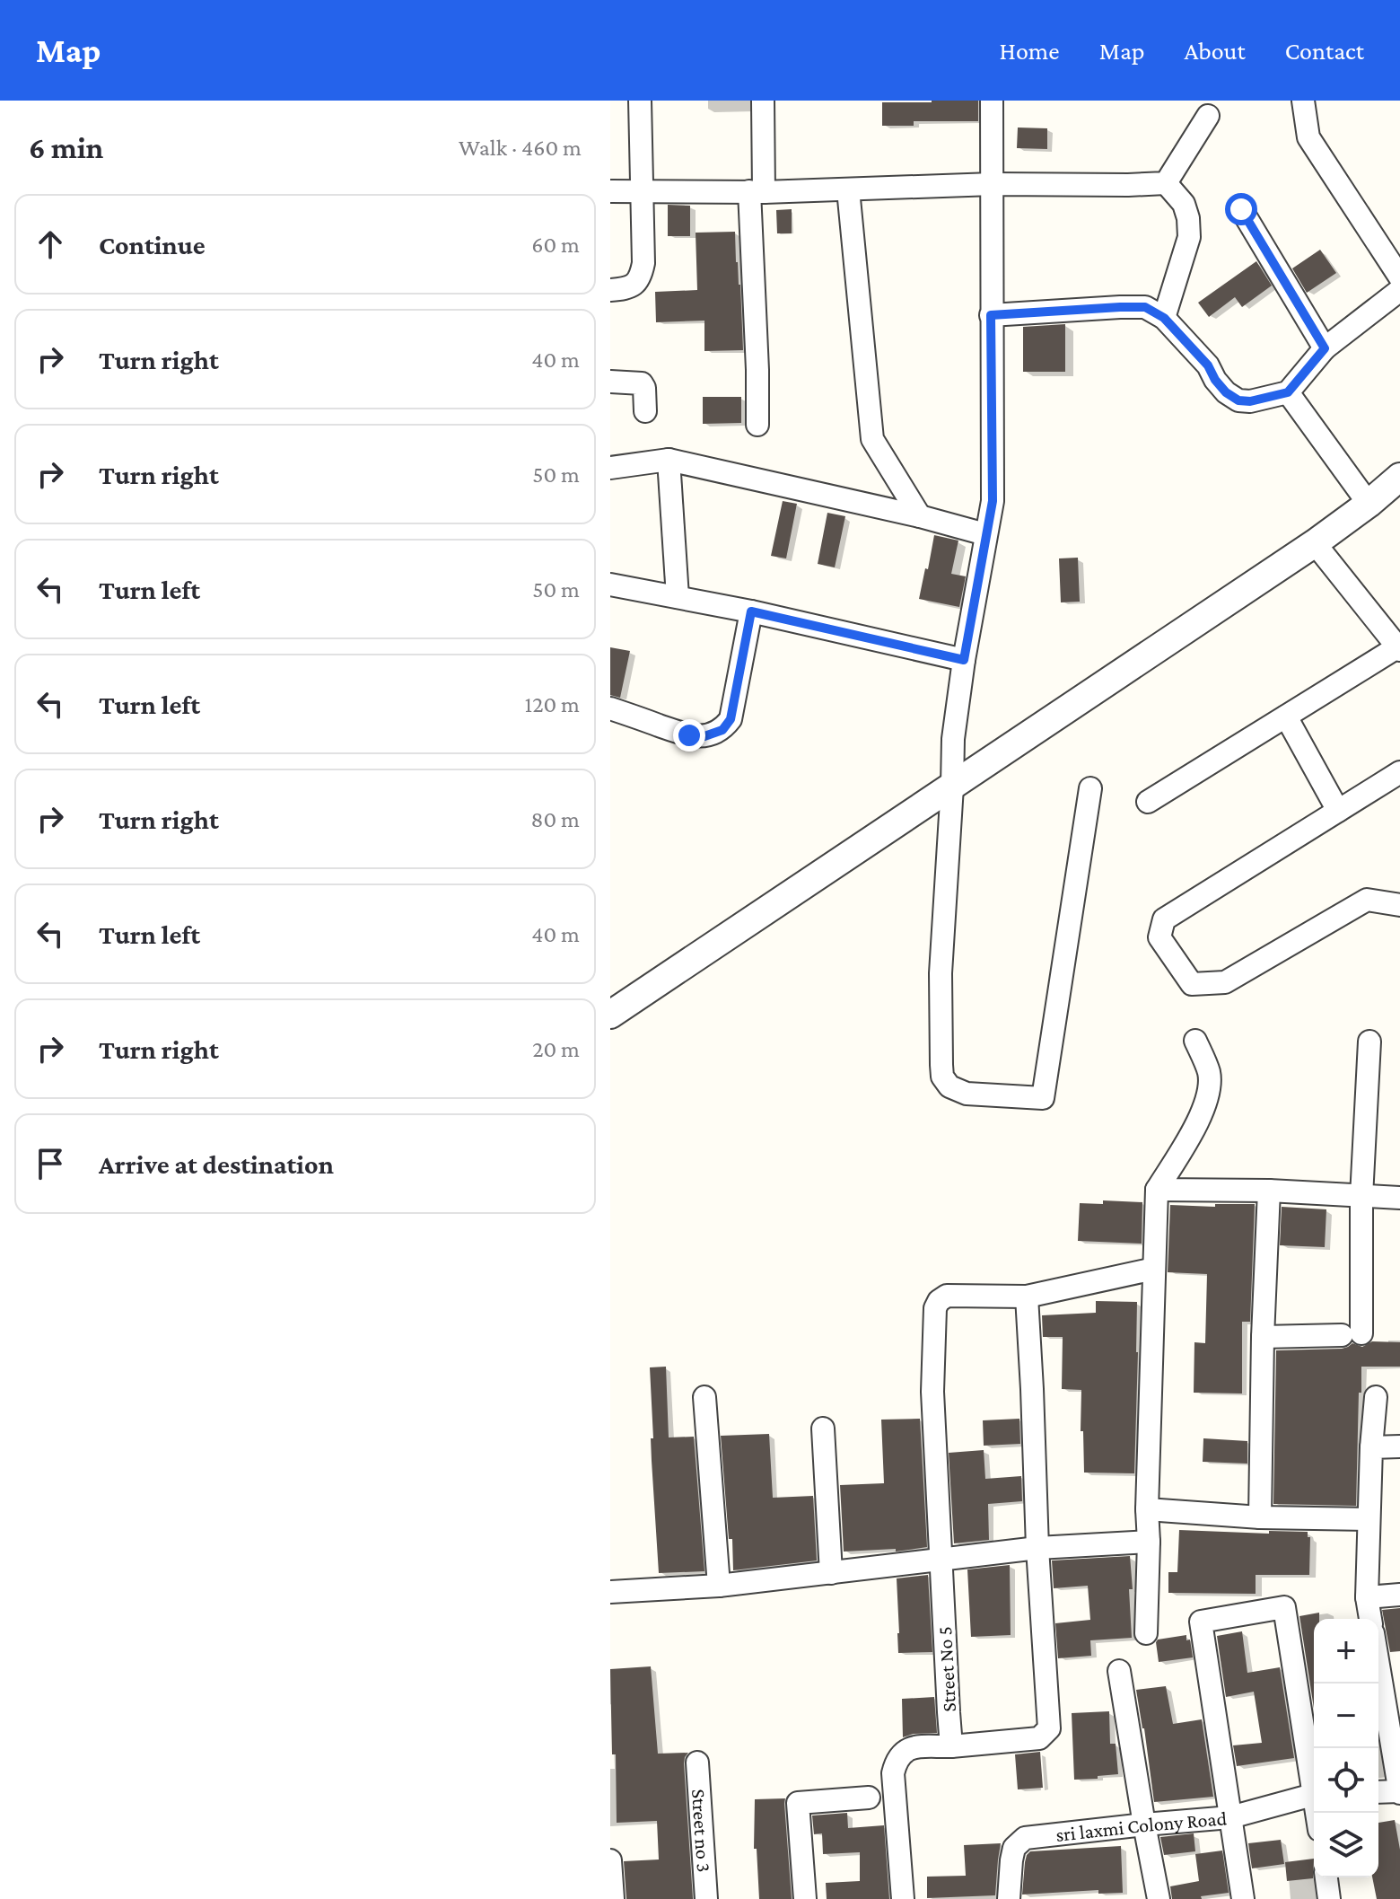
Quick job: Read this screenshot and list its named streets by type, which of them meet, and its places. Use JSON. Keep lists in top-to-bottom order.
{
  "streets": {
    "street": ["Street No 5", "sri laxmi Colony Road", "Street no 3"]
  },
  "page": {
    "header": "Map",
    "nav": [
      "Home",
      "Map",
      "About",
      "Contact"
    ],
    "heading": ["6 min", "Walk · 460 m"],
    "list": [
      ["Continue", "60 m"],
      ["Turn right", "40 m"],
      ["Turn right", "50 m"],
      ["Turn left", "50 m"],
      ["Turn left", "120 m"],
      ["Turn right", "80 m"],
      ["Turn left", "40 m"],
      ["Turn right", "20 m"],
      "Arrive at destination"
    ],
    "map_buttons": ["+", "−"]
  }
}
